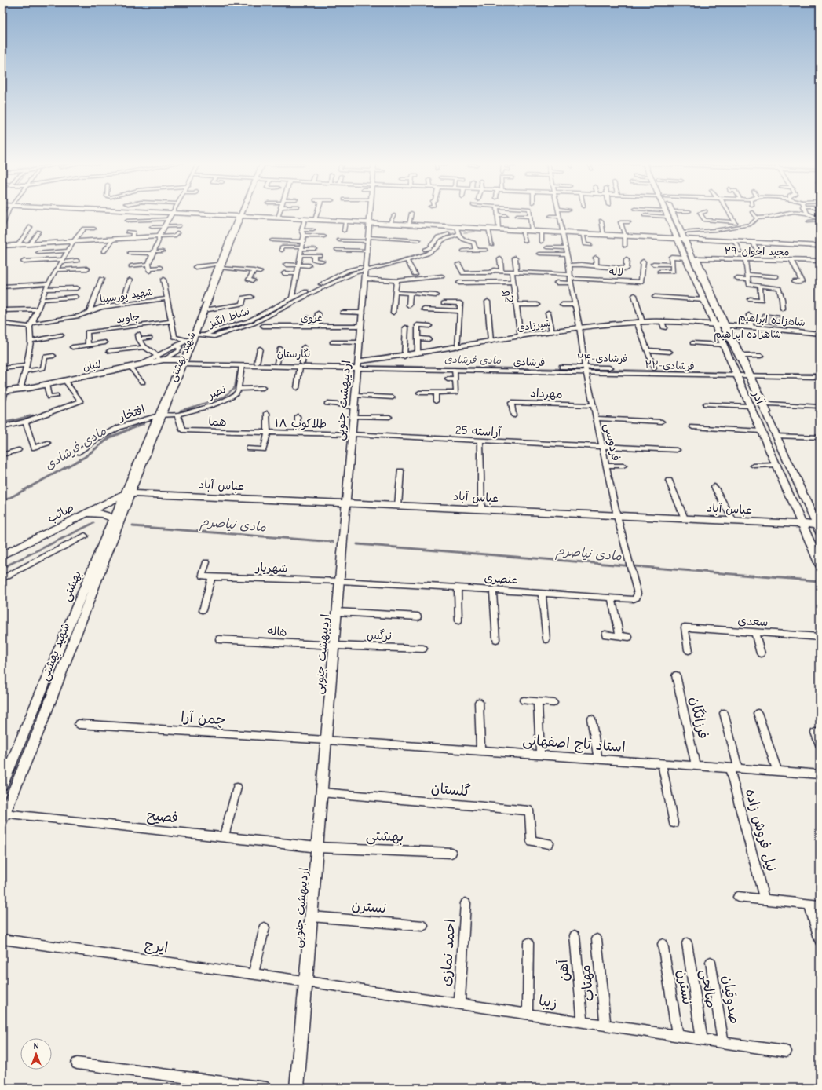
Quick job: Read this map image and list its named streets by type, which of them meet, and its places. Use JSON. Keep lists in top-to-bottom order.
{
  "streets": {
    "main road": [
      "شهید بهشتی",
      "لنبان",
      "آذر",
      "عباس آباد",
      "صائب",
      "بهشتی"
    ],
    "street": [
      "۲۹-مجید اخوان",
      "لاله",
      "شهید پورسینا",
      "کاج",
      "نشاط انگیز",
      "غروی",
      "جاوید",
      "شاهزاده ابراهیم",
      "شیرزادی",
      "نگارستان",
      "۲۴-فرشادی",
      "فرشادی",
      "۲۲-فرشادی",
      "نصر",
      "مهرداد",
      "اردیبهشت جنوبی",
      "افتخار",
      "هما",
      "طلاکوب ۱۸",
      "آراسته 25",
      "فردوسی",
      "شهریار",
      "عنصری",
      "سعدی",
      "هاله",
      "نرگس",
      "فرزانگان",
      "چمن آرا",
      "استاد تاج اصفهانی",
      "گلستان",
      "فصیح",
      "نیل فروش زاده",
      "نسترن",
      "ایرج",
      "احمد نمازی",
      "آهن",
      "مهتاب",
      "صالحی",
      "صدوقیان",
      "زیبا"
    ]
  },
  "crossings": [
    ["۲۹-مجید اخوان", "آذر"],
    ["لاله", "فردوسی"],
    ["شهید پورسینا", "جاوید"],
    ["شهید پورسینا", "شهید بهشتی"],
    ["کاج", "شیرزادی"],
    ["نشاط انگیز", "اردیبهشت جنوبی"],
    ["غروی", "اردیبهشت جنوبی"],
    ["شاهزاده ابراهیم", "شیرزادی"],
    ["شاهزاده ابراهیم", "آذر"],
    ["شیرزادی", "نگارستان"],
    ["شیرزادی", "فرشادی"],
    ["شیرزادی", "آذر"],
    ["شیرزادی", "اردیبهشت جنوبی"],
    ["شیرزادی", "فردوسی"],
    ["نگارستان", "شهید بهشتی"],
    ["نگارستان", "فرشادی"],
    ["نگارستان", "لنبان"],
    ["نگارستان", "نصر"],
    ["نگارستان", "اردیبهشت جنوبی"],
    ["شهید بهشتی", "لنبان"],
    ["شهید بهشتی", "نصر"],
    ["شهید بهشتی", "افتخار"],
    ["شهید بهشتی", "عباس آباد"],
    ["شهید بهشتی", "صائب"],
    ["شهید بهشتی", "فصیح"],
    ["۲۴-فرشادی", "فرشادی"],
    ["۲۴-فرشادی", "۲۲-فرشادی"],
    ["۲۴-فرشادی", "آذر"],
    ["۲۴-فرشادی", "فردوسی"],
    ["فرشادی", "۲۲-فرشادی"],
    ["فرشادی", "اردیبهشت جنوبی"],
    ["فرشادی", "فردوسی"],
    ["۲۲-فرشادی", "آذر"],
    ["۲۲-فرشادی", "فردوسی"],
    ["نصر", "افتخار"],
    ["نصر", "هما"],
    ["مهرداد", "فردوسی"],
    ["آذر", "عباس آباد"],
    ["اردیبهشت جنوبی", "طلاکوب ۱۸"],
    ["اردیبهشت جنوبی", "آراسته 25"],
    ["اردیبهشت جنوبی", "عباس آباد"],
    ["اردیبهشت جنوبی", "شهریار"],
    ["اردیبهشت جنوبی", "عنصری"],
    ["اردیبهشت جنوبی", "بهشتی"],
    ["اردیبهشت جنوبی", "هاله"],
    ["اردیبهشت جنوبی", "نرگس"],
    ["اردیبهشت جنوبی", "چمن آرا"],
    ["اردیبهشت جنوبی", "استاد تاج اصفهانی"],
    ["اردیبهشت جنوبی", "گلستان"],
    ["اردیبهشت جنوبی", "فصیح"],
    ["اردیبهشت جنوبی", "نسترن"],
    ["اردیبهشت جنوبی", "ایرج"],
    ["اردیبهشت جنوبی", "زیبا"],
    ["هما", "طلاکوب ۱۸"],
    ["طلاکوب ۱۸", "آراسته 25"],
    ["آراسته 25", "فردوسی"],
    ["فردوسی", "عباس آباد"],
    ["فردوسی", "عنصری"],
    ["عباس آباد", "صائب"],
    ["عباس آباد", "عنصری"],
    ["شهریار", "عنصری"],
    ["بهشتی", "فصیح"],
    ["هاله", "نرگس"],
    ["فرزانگان", "استاد تاج اصفهانی"],
    ["چمن آرا", "استاد تاج اصفهانی"],
    ["استاد تاج اصفهانی", "نیل فروش زاده"],
    ["نسترن", "زیبا"],
    ["ایرج", "زیبا"],
    ["احمد نمازی", "زیبا"],
    ["آهن", "زیبا"],
    ["مهتاب", "زیبا"],
    ["صالحی", "زیبا"],
    ["صدوقیان", "زیبا"]
  ],
  "districts": ["شاهزاده ابراهیم"],
  "water": ["مادی فرشادی", "مادی نیاصرم"],
  "north": "top"
}
